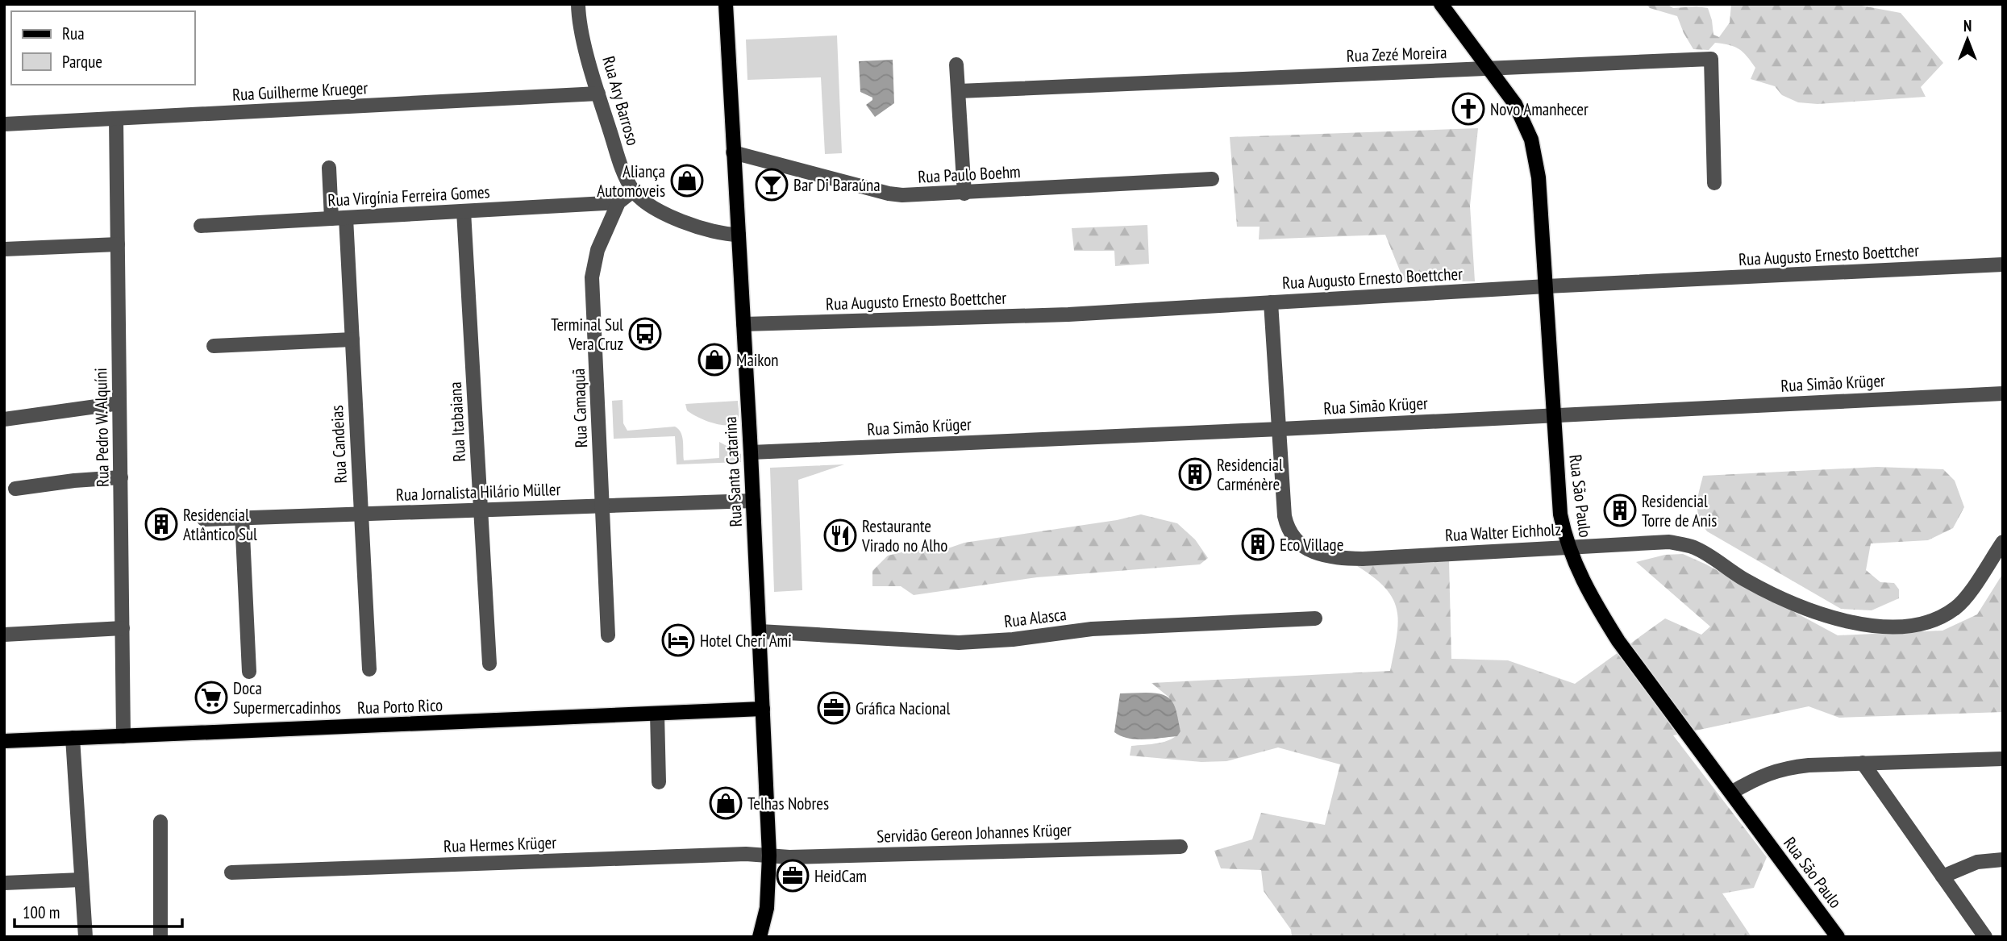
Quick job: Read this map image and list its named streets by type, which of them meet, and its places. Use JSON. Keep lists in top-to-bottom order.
{
  "streets": {
    "main road": ["Rua Santa Catarina", "Rua São Paulo", "Rua Porto Rico"],
    "street": [
      "Rua Zezé Moreira",
      "Rua Guilherme Krueger",
      "Rua Ary Barroso",
      "Rua Paulo Boehm",
      "Rua Virgínia Ferreira Gomes",
      "Rua Augusto Ernesto Boettcher",
      "Rua Simão Krüger",
      "Rua Camaquã",
      "Rua Itabaiana",
      "Rua Pedro W. Alquíni",
      "Rua Candeias",
      "Rua Jornalista Hilário Müller",
      "Rua Walter Eichholz",
      "Rua Alasca",
      "Servidão Gereon Johannes Krüger",
      "Rua Hermes Krüger"
    ]
  },
  "crossings": [
    ["Rua Zezé Moreira", "Rua São Paulo"],
    ["Rua Guilherme Krueger", "Rua Ary Barroso"],
    ["Rua Guilherme Krueger", "Rua Pedro W. Alquíni"],
    ["Rua Ary Barroso", "Rua Camaquã"],
    ["Rua Ary Barroso", "Rua Santa Catarina"],
    ["Rua Paulo Boehm", "Rua Santa Catarina"],
    ["Rua Virgínia Ferreira Gomes", "Rua Camaquã"],
    ["Rua Virgínia Ferreira Gomes", "Rua Itabaiana"],
    ["Rua Virgínia Ferreira Gomes", "Rua Candeias"],
    ["Rua Augusto Ernesto Boettcher", "Rua Santa Catarina"],
    ["Rua Augusto Ernesto Boettcher", "Rua São Paulo"],
    ["Rua Augusto Ernesto Boettcher", "Rua Walter Eichholz"],
    ["Rua Simão Krüger", "Rua Santa Catarina"],
    ["Rua Simão Krüger", "Rua São Paulo"],
    ["Rua Simão Krüger", "Rua Walter Eichholz"],
    ["Rua Camaquã", "Rua Jornalista Hilário Müller"],
    ["Rua Itabaiana", "Rua Jornalista Hilário Müller"],
    ["Rua Pedro W. Alquíni", "Rua Porto Rico"],
    ["Rua Candeias", "Rua Jornalista Hilário Müller"],
    ["Rua Santa Catarina", "Rua Jornalista Hilário Müller"],
    ["Rua Santa Catarina", "Rua Alasca"],
    ["Rua Santa Catarina", "Rua Porto Rico"],
    ["Rua Santa Catarina", "Servidão Gereon Johannes Krüger"],
    ["Rua Santa Catarina", "Rua Hermes Krüger"],
    ["Rua São Paulo", "Rua Walter Eichholz"],
    ["Servidão Gereon Johannes Krüger", "Rua Hermes Krüger"]
  ],
  "places": {
    "church": ["Novo Amanhecer"],
    "shop": ["Aliança Automóveis", "Maikon", "Telhas Nobres"],
    "bar": ["Bar Di Baraúna"],
    "bus stop": ["Terminal Sul Vera Cruz"],
    "building": [
      "Residencial Carménère",
      "Residencial Torre de Anis",
      "Residencial Atlântico Sul",
      "Eco Village"
    ],
    "restaurant": ["Restaurante Virado no Alho"],
    "hotel": ["Hotel Cheri Ami"],
    "supermarket": ["Doca Supermercadinhos"],
    "office": ["Gráfica Nacional", "HeidCam"]
  },
  "legend": ["Rua", "Parque"],
  "scale_bar": "100 m",
  "north": "top"
}
